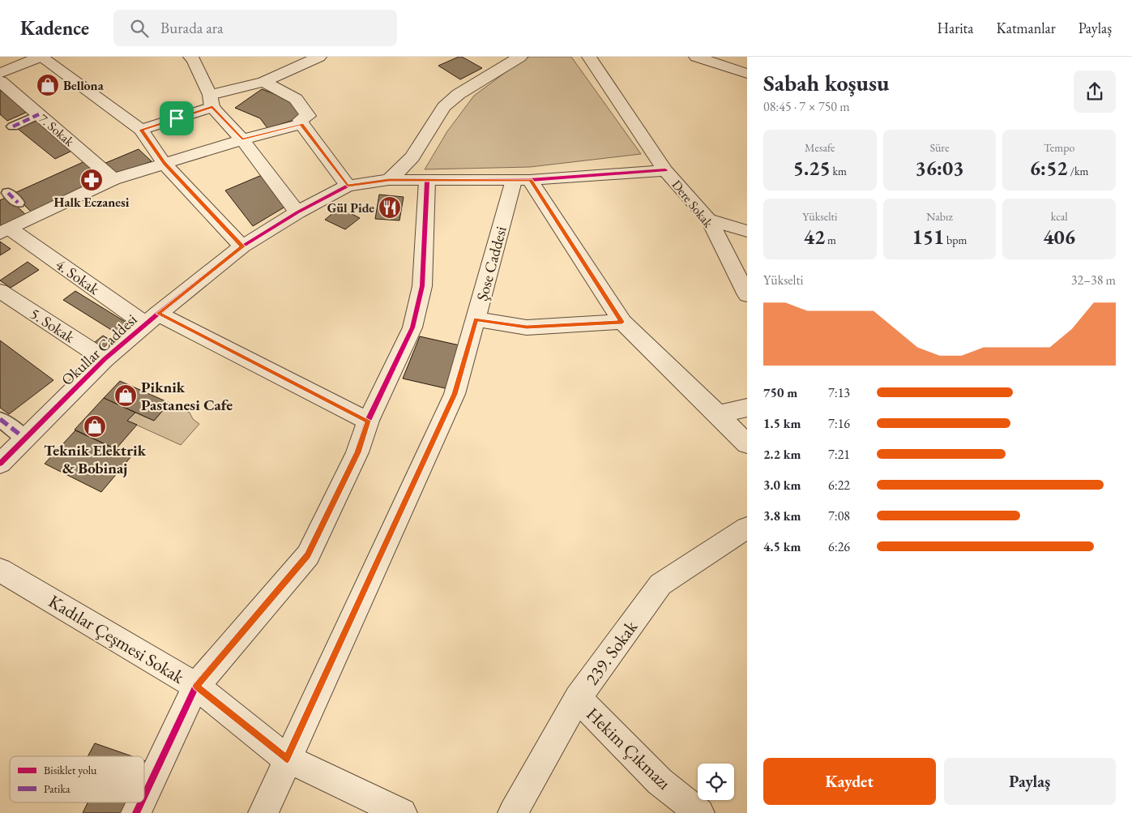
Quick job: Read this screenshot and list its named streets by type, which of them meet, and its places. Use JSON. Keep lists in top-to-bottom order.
{
  "streets": {
    "street": [
      "7. Sokak",
      "Dere Sokak",
      "Şose Caddesi",
      "4. Sokak",
      "5. Sokak",
      "Okullar Caddesi",
      "Kadılar Çeşmesi Sokak",
      "239. Sokak",
      "Hekim Çıkmazı"
    ]
  },
  "crossings": [
    ["Şose Caddesi", "Kadılar Çeşmesi Sokak"],
    ["4. Sokak", "Okullar Caddesi"],
    ["5. Sokak", "Okullar Caddesi"],
    ["239. Sokak", "Hekim Çıkmazı"]
  ],
  "places": {
    "shop": ["Bellona", "Piknik Pastanesi Cafe", "Teknik Elektrik & Bobinaj"],
    "pharmacy": ["Halk Eczanesi"],
    "restaurant": ["Gül Pide"]
  },
  "legend": ["Bisiklet yolu", "Patika"],
  "page": {
    "header": "Kadence",
    "search": "Burada ara",
    "nav": ["Harita", "Katmanlar", "Paylaş"],
    "heading": ["Sabah koşusu", "08:45 · 7 × 750 m"],
    "stats": [
      ["Mesafe", "5.25 km"],
      ["Süre", "36:03"],
      ["Tempo", "6:52 /km"],
      ["Yükselti", "42 m"],
      ["Nabız", "151 bpm"],
      ["kcal", "406"]
    ],
    "chart": ["Yükselti", "32–38 m"],
    "list": [
      {
        "name": "750 m",
        "note": "7:13"
      },
      {
        "name": "1.5 km",
        "note": "7:16"
      },
      {
        "name": "2.2 km",
        "note": "7:21"
      },
      {
        "name": "3.0 km",
        "note": "6:22"
      },
      {
        "name": "3.8 km",
        "note": "7:08"
      },
      {
        "name": "4.5 km",
        "note": "6:26"
      }
    ],
    "buttons": ["Kaydet", "Paylaş"]
  }
}
